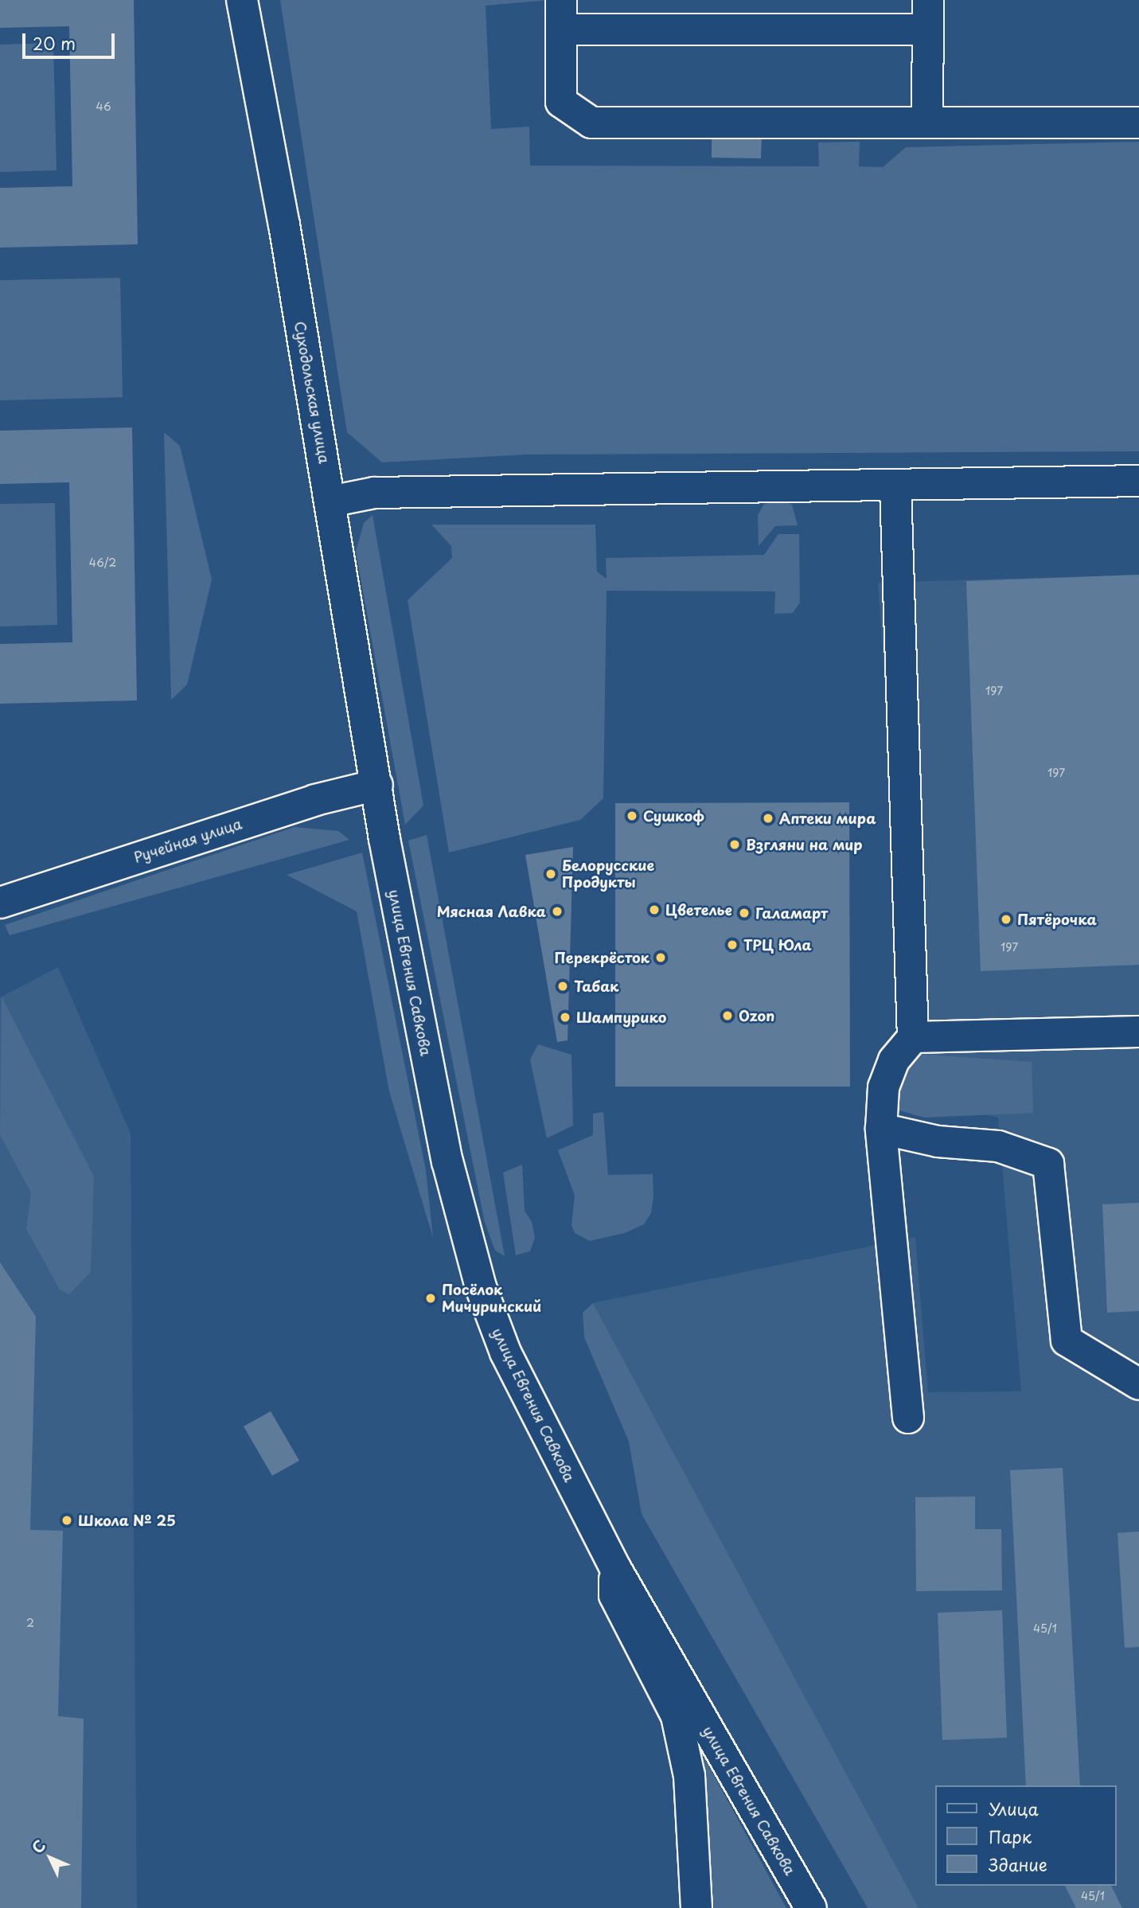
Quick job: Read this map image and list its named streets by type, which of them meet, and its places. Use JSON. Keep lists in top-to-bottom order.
{
  "streets": {
    "main road": ["Суходольская улица", "Ручейная улица", "улица Евгения Савкова"]
  },
  "crossings": [
    ["Суходольская улица", "Ручейная улица"],
    ["Суходольская улица", "улица Евгения Савкова"],
    ["Ручейная улица", "улица Евгения Савкова"]
  ],
  "places": [
    "Сушкоф",
    "Аптеки мира",
    "Взгляни на мир",
    "Белорусские Продукты",
    "Цветелье",
    "Мясная Лавка",
    "Галамарт",
    "Пятёрочка",
    "ТРЦ Юла",
    "Перекрёсток",
    "Табак",
    "Ozon",
    "Шампурико",
    "Посёлок Мичуринский",
    "Школа № 25"
  ],
  "house_numbers": [
    "46",
    "46/2",
    "197",
    "197",
    "197",
    "2",
    "45/1",
    "45/1"
  ],
  "legend": ["Улица", "Парк", "Здание"],
  "scale_bar": "20 m",
  "north": "top left"
}
